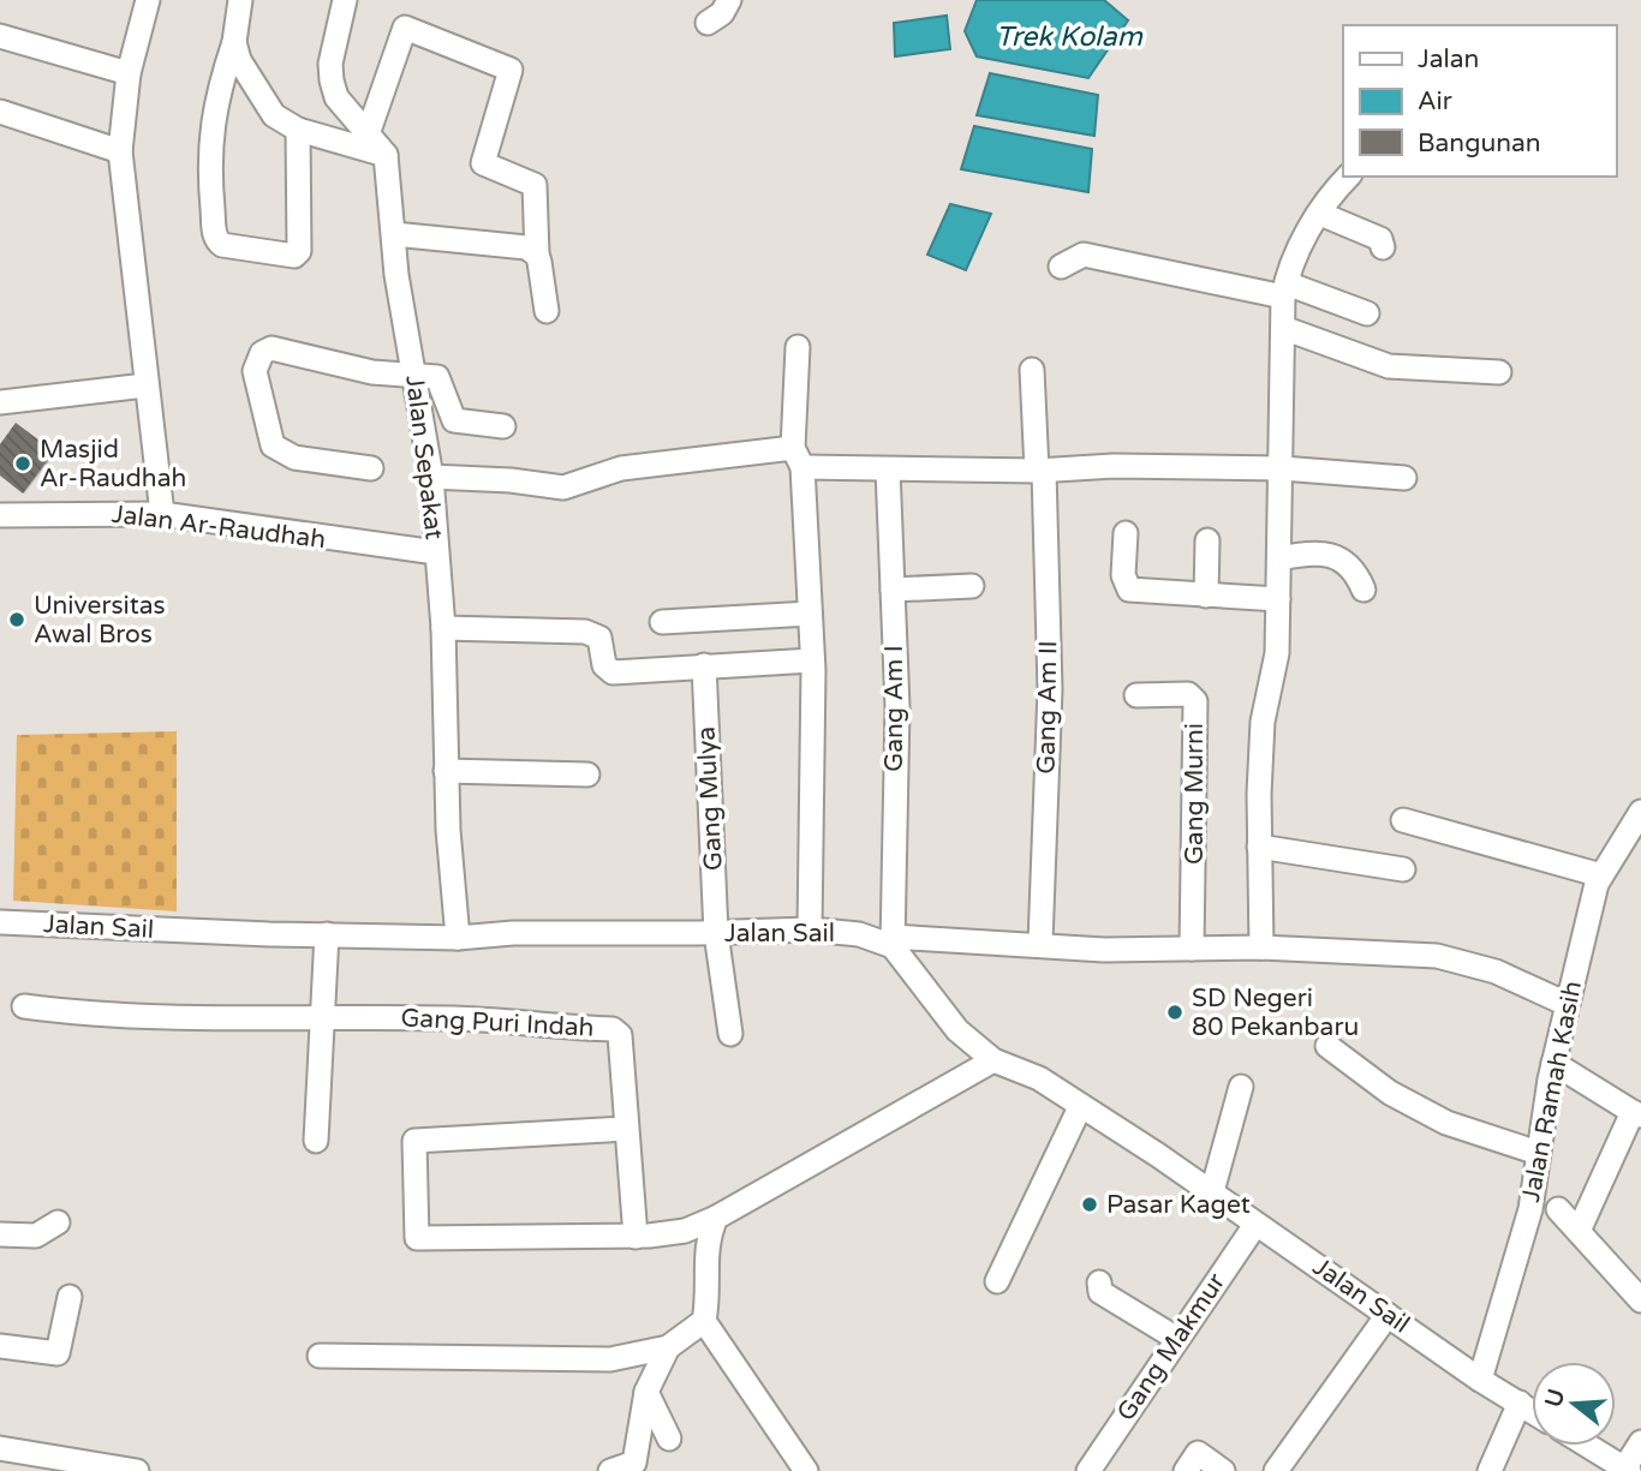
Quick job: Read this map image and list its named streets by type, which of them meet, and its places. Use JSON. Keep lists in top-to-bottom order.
{
  "streets": {
    "street": [
      "Jalan Sepakat",
      "Jalan Ar-Raudhah",
      "Gang Am II",
      "Gang Am I",
      "Gang Murni",
      "Gang Mulya",
      "Jalan Sail",
      "Gang Puri Indah",
      "Jalan Ramah Kasih",
      "Gang Makmur"
    ]
  },
  "crossings": [
    ["Jalan Sepakat", "Jalan Ar-Raudhah"],
    ["Jalan Sepakat", "Jalan Sail"],
    ["Gang Am I", "Jalan Sail"],
    ["Gang Mulya", "Jalan Sail"],
    ["Jalan Sail", "Jalan Ramah Kasih"],
    ["Jalan Sail", "Gang Makmur"]
  ],
  "water": ["Trek Kolam"],
  "places": [
    "Masjid Ar-Raudhah",
    "Universitas Awal Bros",
    "SD Negeri 80 Pekanbaru",
    "Pasar Kaget"
  ],
  "legend": ["Jalan", "Air", "Bangunan"],
  "north": "left"
}
